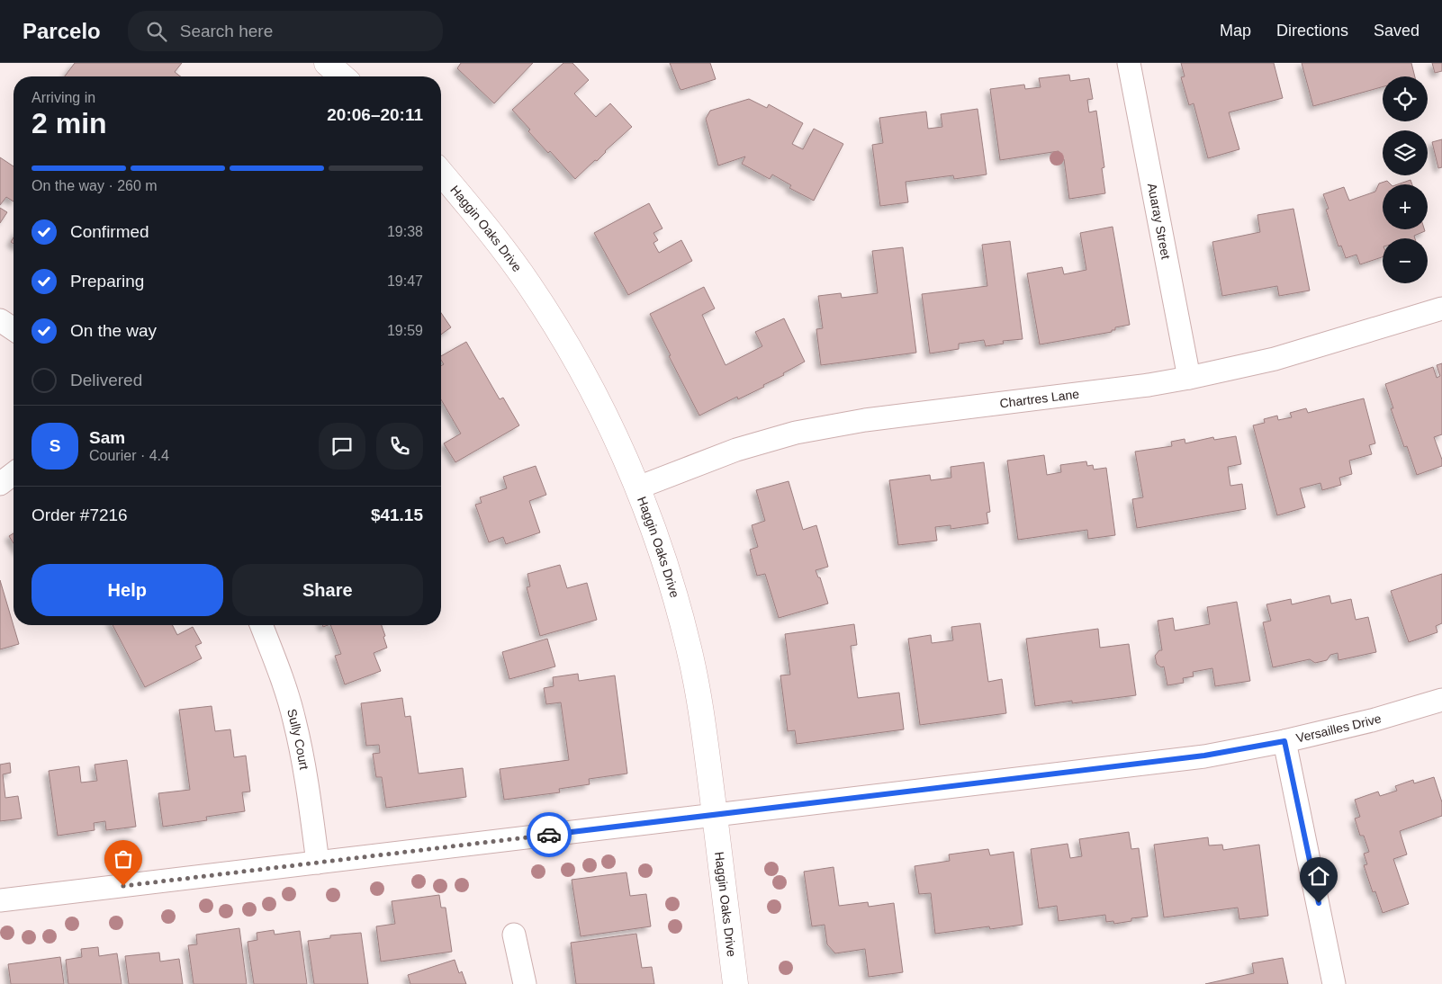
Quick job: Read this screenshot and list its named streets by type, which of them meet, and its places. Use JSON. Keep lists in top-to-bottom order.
{
  "streets": {
    "street": [
      "Auaray Street",
      "Haggin Oaks Drive",
      "Chartres Lane",
      "Versailles Drive",
      "Sully Court"
    ]
  },
  "crossings": [
    ["Auaray Street", "Chartres Lane"],
    ["Haggin Oaks Drive", "Chartres Lane"],
    ["Haggin Oaks Drive", "Versailles Drive"],
    ["Versailles Drive", "Sully Court"]
  ],
  "page": {
    "header": "Parcelo",
    "search": "Search here",
    "nav": ["Map", "Directions", "Saved"],
    "map_buttons": ["+", "−"],
    "heading": ["2 min", "Arriving in", "20:06–20:11"],
    "panel": [
      "Sam",
      "Courier · 4.4",
      "Order #7216",
      "$41.15"
    ],
    "bar": "On the way · 260 m",
    "list": [
      ["Confirmed", "19:38"],
      ["Preparing", "19:47"],
      ["On the way", "19:59"],
      "Delivered"
    ],
    "round": "S",
    "buttons": ["Help", "Share"]
  }
}
